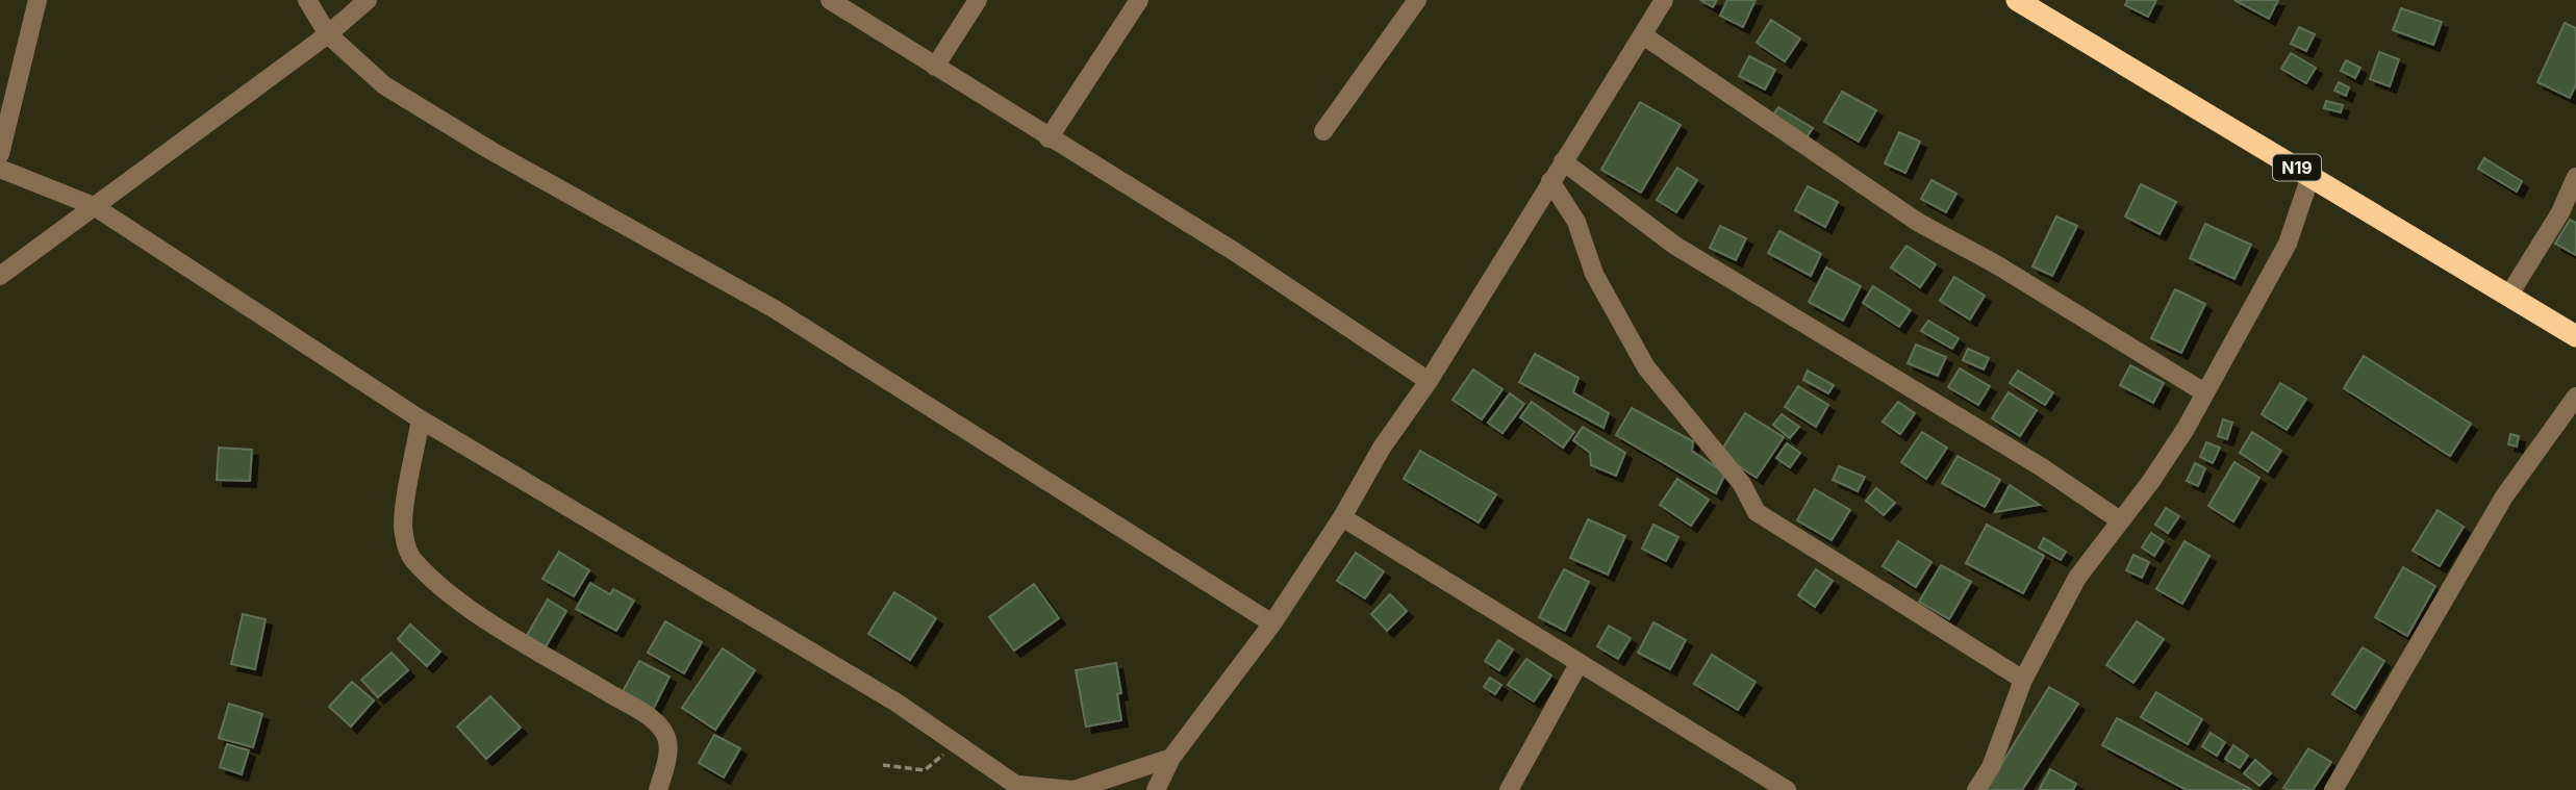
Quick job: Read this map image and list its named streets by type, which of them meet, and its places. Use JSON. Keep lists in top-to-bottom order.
{
  "streets": {
    "highway": ["N19"]
  }
}
